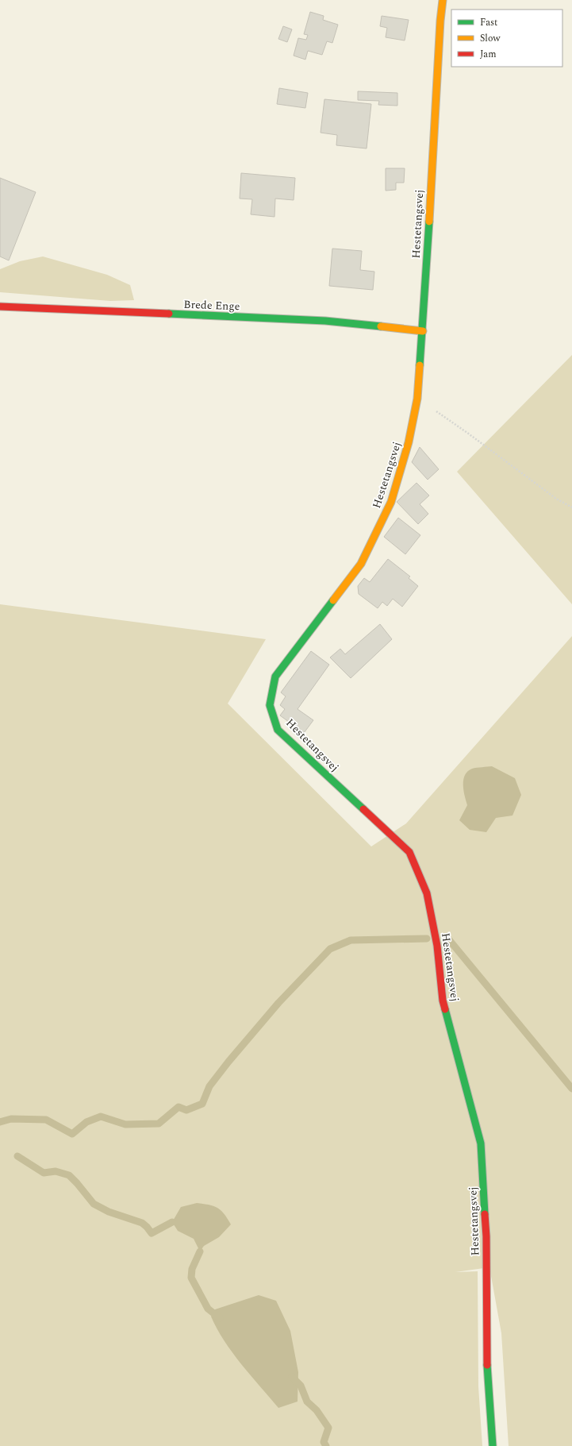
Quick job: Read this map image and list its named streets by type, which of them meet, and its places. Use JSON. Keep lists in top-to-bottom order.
{
  "streets": {
    "street": ["Hestetangsvej", "Brede Enge"]
  },
  "crossings": [
    ["Hestetangsvej", "Brede Enge"]
  ],
  "legend": ["Fast", "Slow", "Jam"]
}
